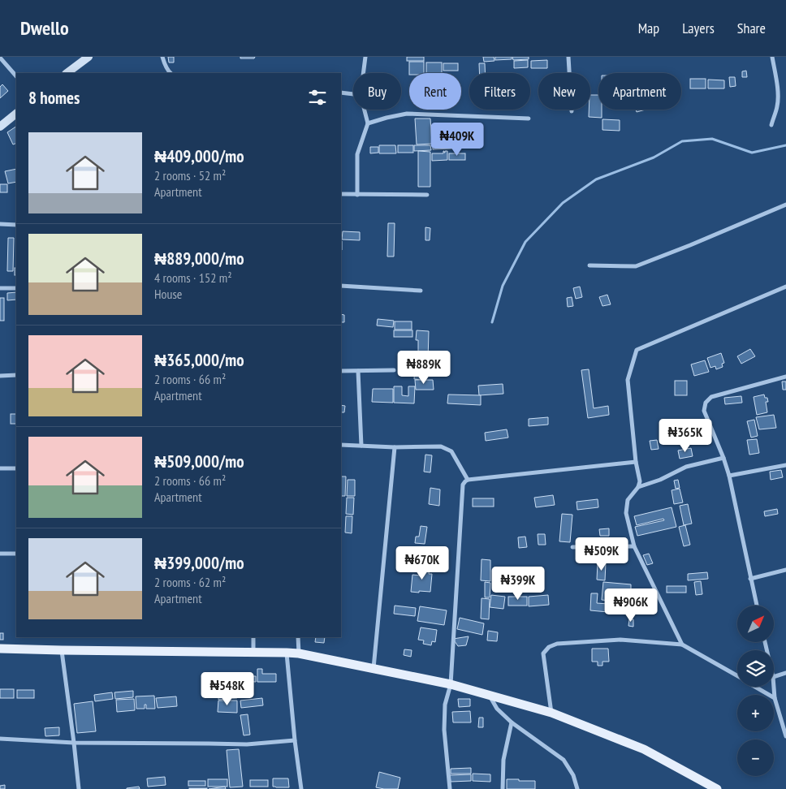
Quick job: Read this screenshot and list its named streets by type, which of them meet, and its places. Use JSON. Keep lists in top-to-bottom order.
{
  "north": "top right",
  "page": {
    "header": "Dwello",
    "nav": ["Map", "Layers", "Share"],
    "chip": [
      "Buy",
      "Rent",
      "Filters",
      "New",
      "Apartment"
    ],
    "heading": "8 homes",
    "list": [
      {
        "name": "₦409,000/mo",
        "note": "2 rooms · 52 m² · Apartment"
      },
      {
        "name": "₦889,000/mo",
        "note": "4 rooms · 152 m² · House"
      },
      {
        "name": "₦365,000/mo",
        "note": "2 rooms · 66 m² · Apartment"
      },
      {
        "name": "₦509,000/mo",
        "note": "2 rooms · 66 m² · Apartment"
      },
      {
        "name": "₦399,000/mo",
        "note": "2 rooms · 62 m² · Apartment"
      }
    ],
    "price": [
      "₦409K",
      "₦889K",
      "₦365K",
      "₦509K",
      "₦670K",
      "₦399K",
      "₦906K",
      "₦548K"
    ],
    "map_buttons": ["+", "−"]
  }
}
